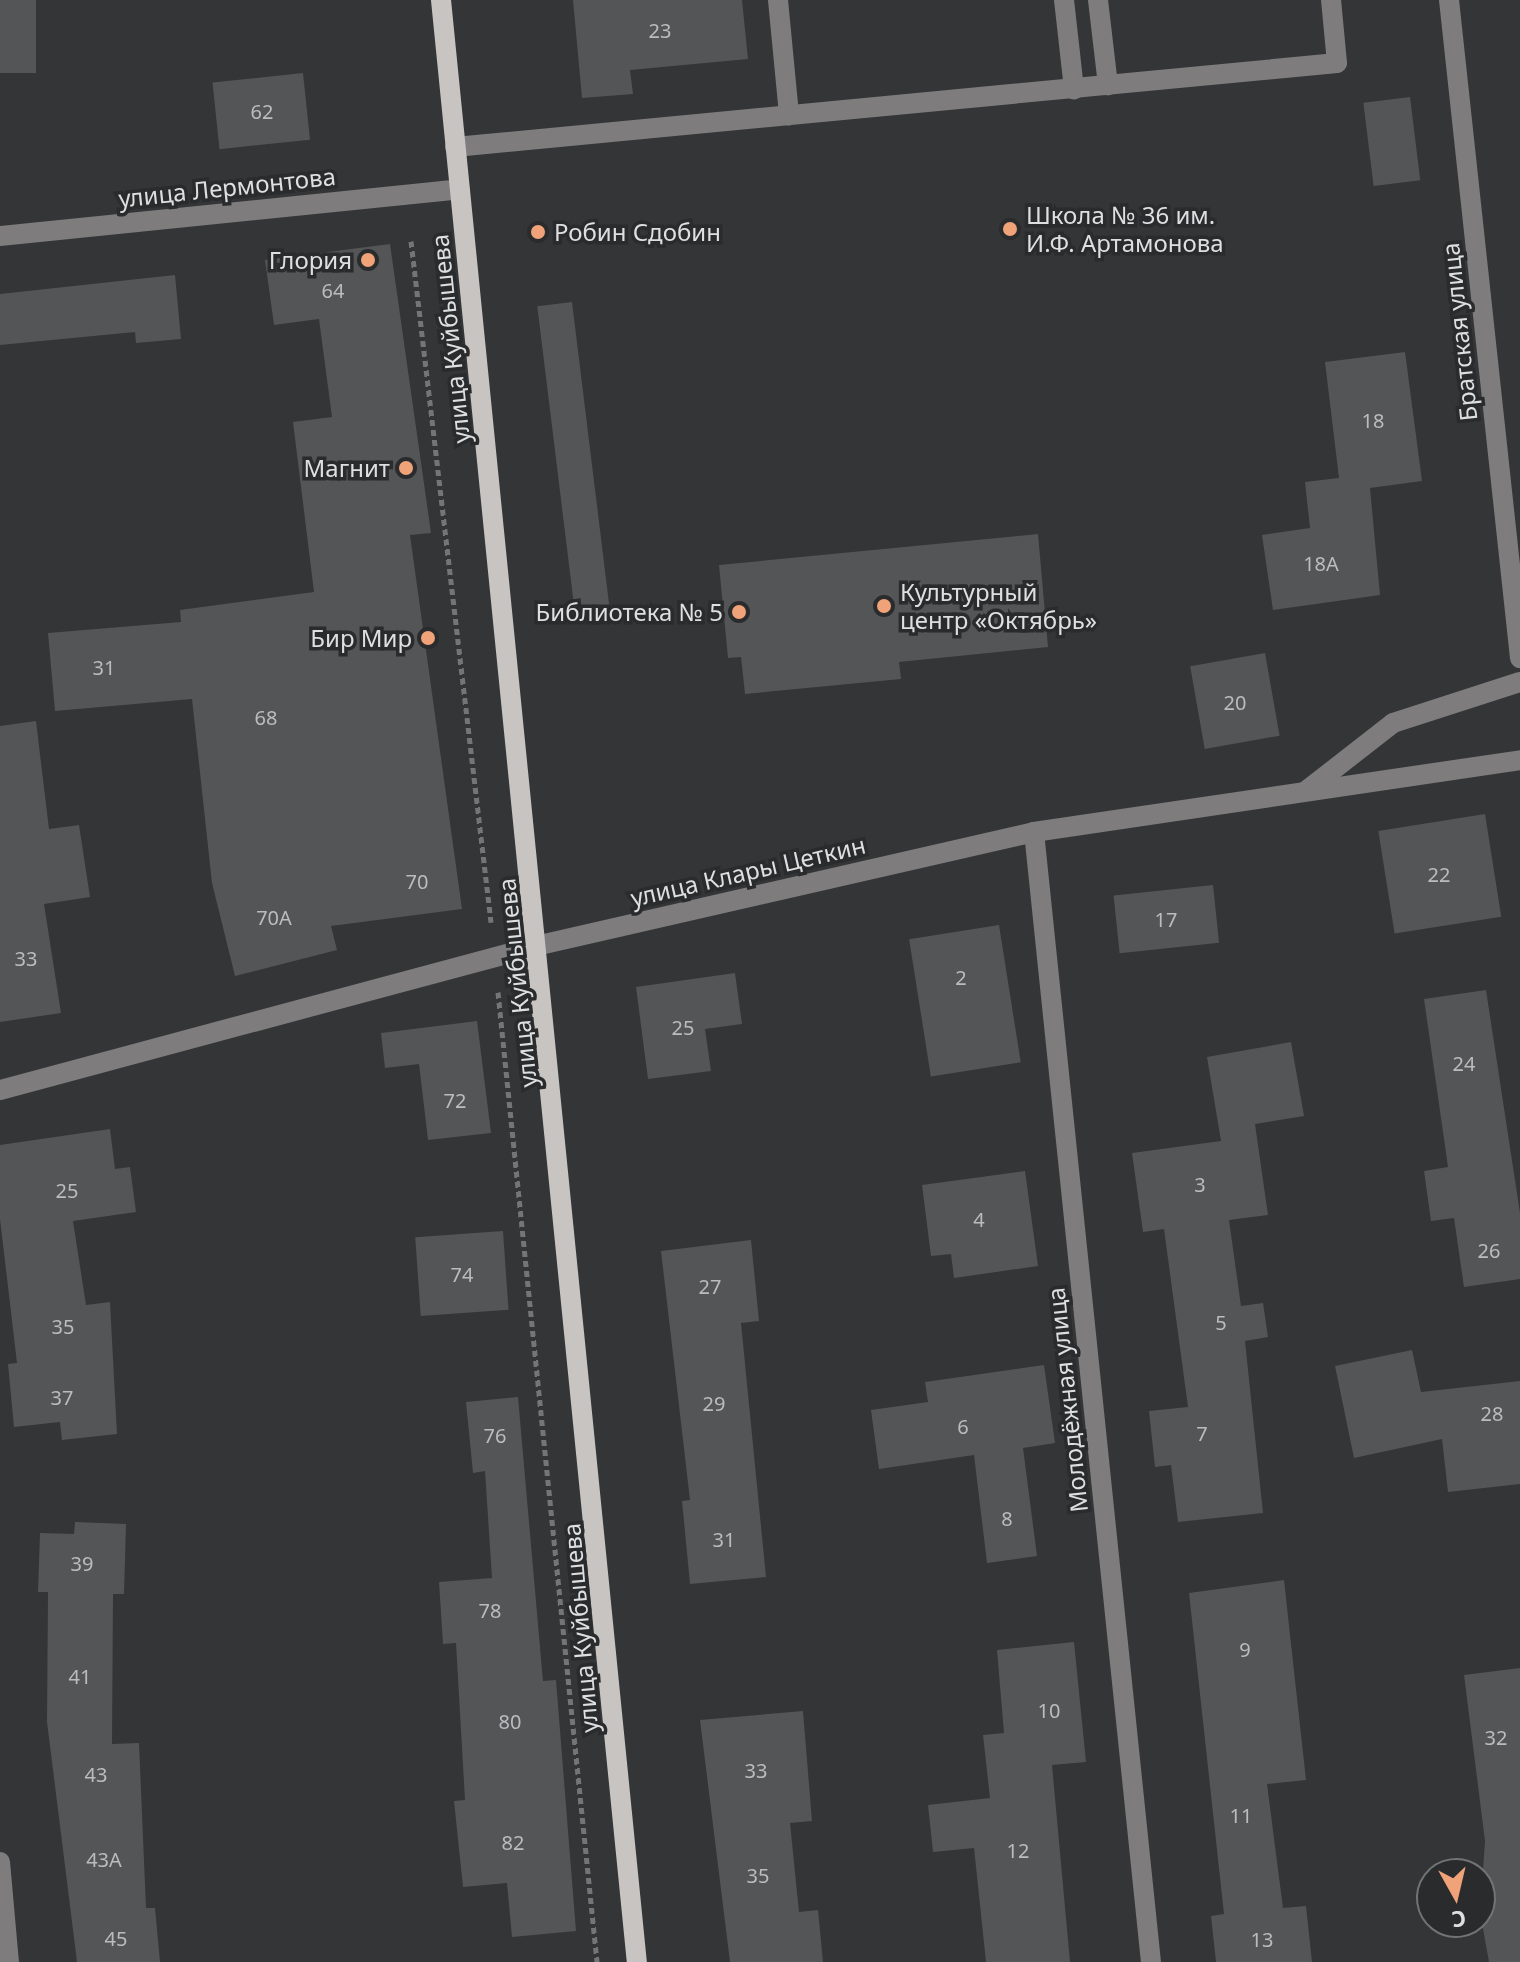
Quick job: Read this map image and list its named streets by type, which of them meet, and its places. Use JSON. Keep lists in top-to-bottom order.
{
  "streets": {
    "main road": ["улица Куйбышева"],
    "street": [
      "улица Лермонтова",
      "Братская улица",
      "улица Клары Цеткин",
      "Молодёжная улица"
    ]
  },
  "crossings": [
    ["улица Лермонтова", "улица Куйбышева"],
    ["улица Куйбышева", "улица Клары Цеткин"],
    ["улица Клары Цеткин", "Молодёжная улица"]
  ],
  "places": [
    "Школа № 36 им. И.Ф. Артамонова",
    "Робин Сдобин",
    "Глория",
    "Магнит",
    "Культурный центр «Октябрь»",
    "Библиотека № 5",
    "Бир Мир"
  ],
  "house_numbers": [
    "23",
    "62",
    "64",
    "18",
    "18А",
    "31",
    "20",
    "68",
    "22",
    "70",
    "70А",
    "17",
    "33",
    "2",
    "25",
    "24",
    "72",
    "3",
    "25",
    "4",
    "26",
    "74",
    "27",
    "5",
    "35",
    "37",
    "29",
    "28",
    "6",
    "7",
    "76",
    "8",
    "31",
    "39",
    "78",
    "9",
    "41",
    "10",
    "80",
    "32",
    "33",
    "43",
    "11",
    "82",
    "12",
    "43А",
    "35",
    "45",
    "13"
  ],
  "north": "bottom"
}
